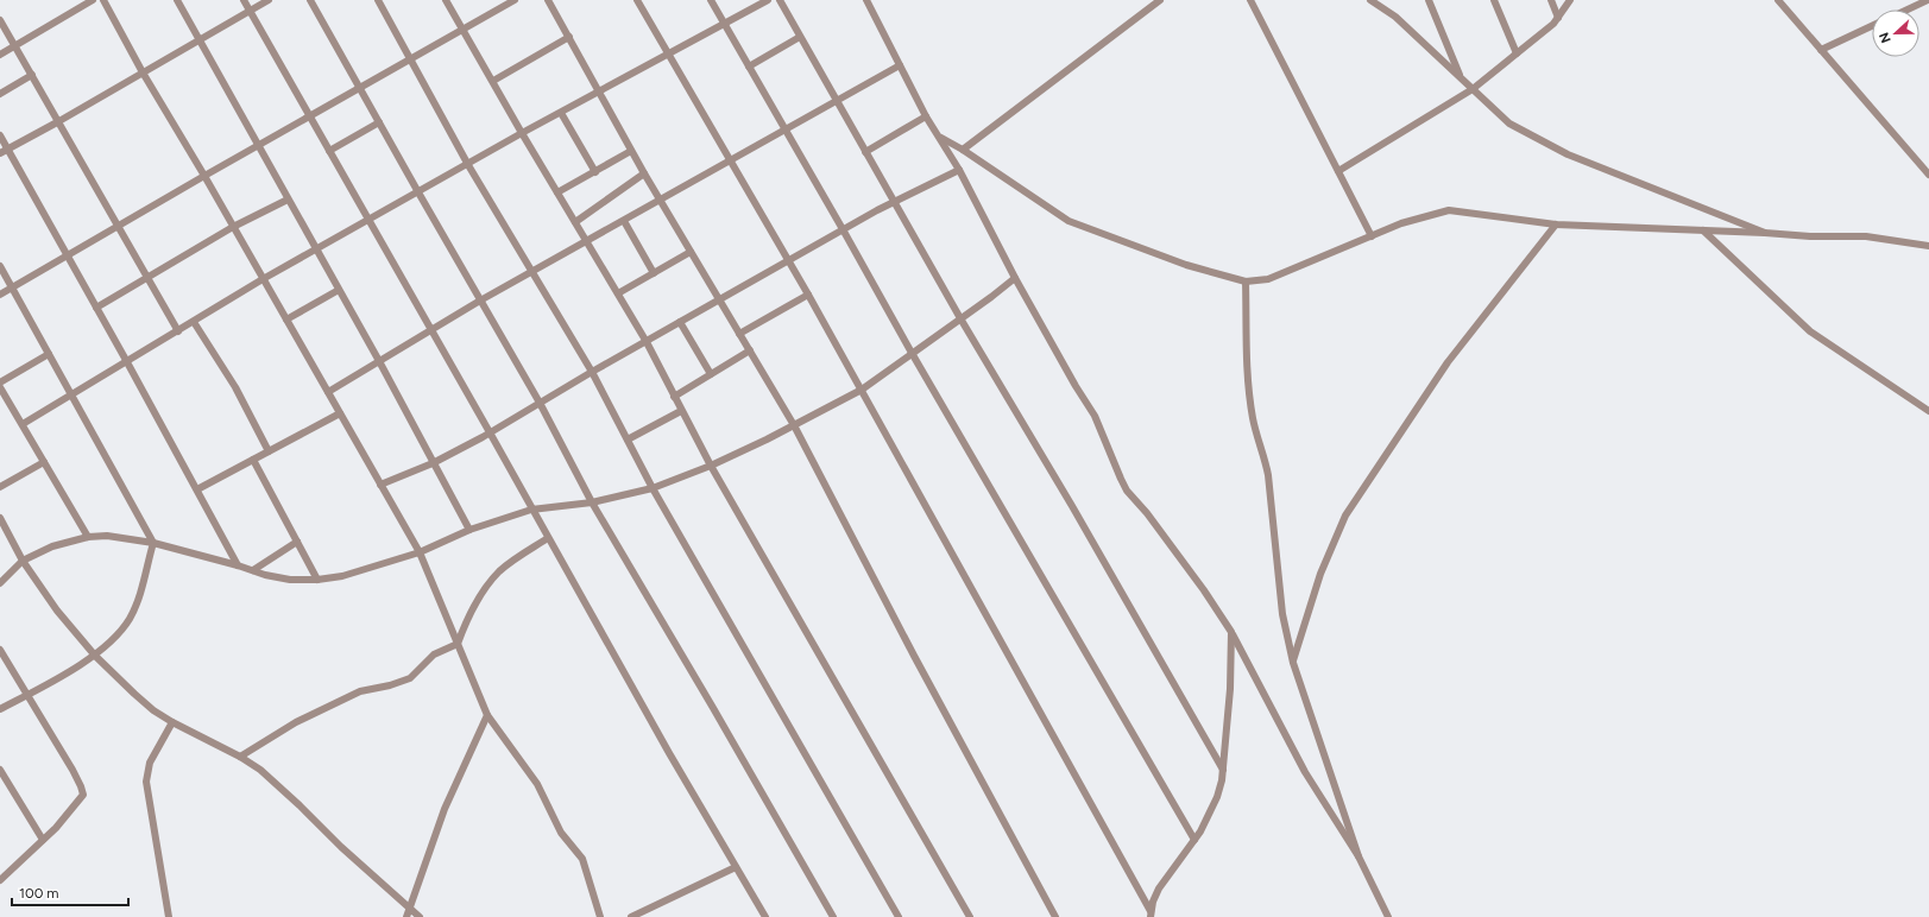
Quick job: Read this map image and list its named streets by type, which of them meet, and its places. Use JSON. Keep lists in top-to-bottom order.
{
  "scale_bar": "100 m",
  "north": "left"
}
